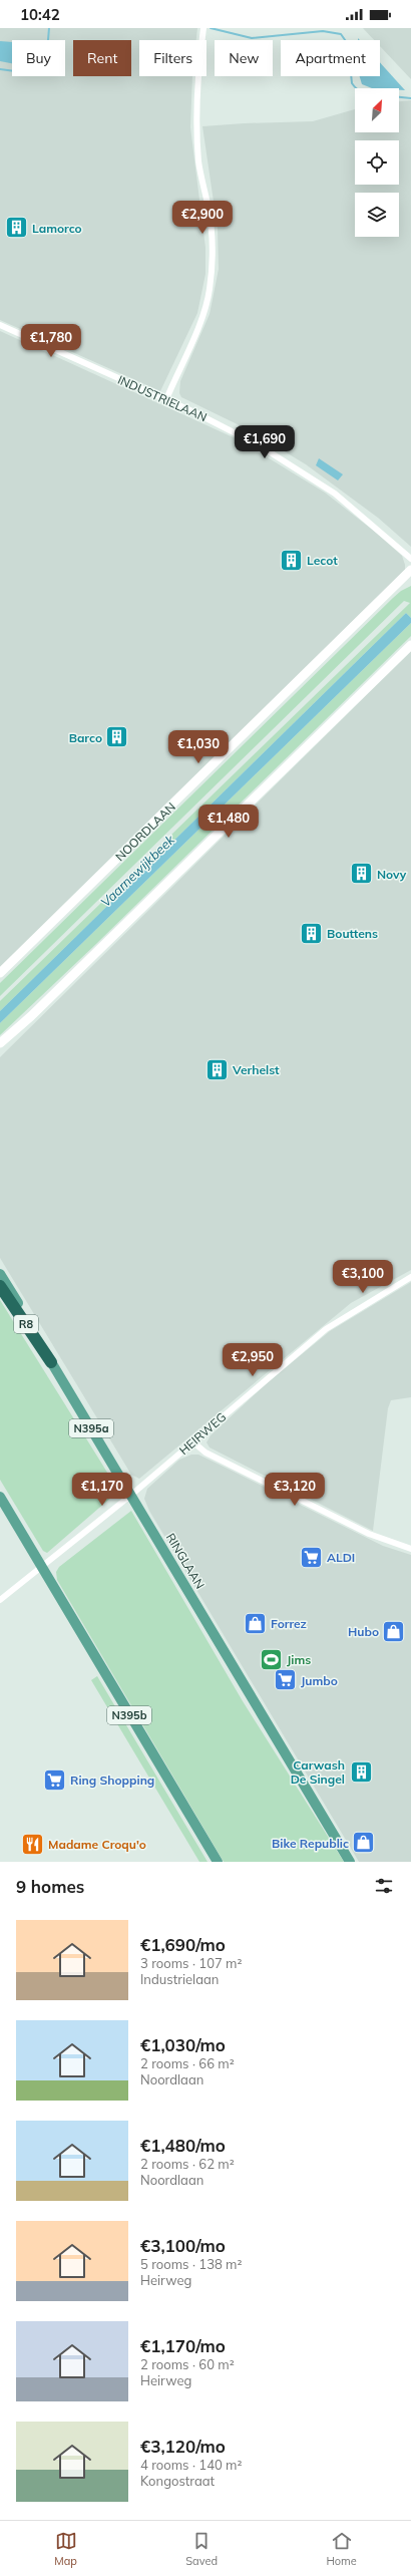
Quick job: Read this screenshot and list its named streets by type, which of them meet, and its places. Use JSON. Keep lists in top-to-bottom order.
{
  "streets": {
    "highway": ["R8"],
    "main road": ["N395a", "RINGLAAN", "N395b"],
    "street": ["INDUSTRIELAAN", "NOORDLAAN", "HEIRWEG"]
  },
  "crossings": [
    ["R8", "RINGLAAN"],
    ["HEIRWEG", "RINGLAAN"],
    ["HEIRWEG", "N395b"]
  ],
  "water": ["Vaarnewijkbeek"],
  "places": {
    "building": [
      "Lamorco",
      "Lecot",
      "Barco",
      "Novy",
      "Bouttens",
      "Verhelst",
      "Carwash De Singel"
    ],
    "supermarket": ["ALDI", "Jumbo", "Ring Shopping"],
    "shop": ["Forrez", "Hubo", "Bike Republic"],
    "sports": ["Jims"],
    "restaurant": ["Madame Croqu'o"]
  },
  "north": "top right",
  "page": {
    "status": "10:42",
    "chip": [
      "Buy",
      "Rent",
      "Filters",
      "New",
      "Apartment"
    ],
    "price": [
      "€2,900",
      "€1,780",
      "€1,690",
      "€1,030",
      "€1,480",
      "€3,100",
      "€2,950",
      "€1,170",
      "€3,120"
    ],
    "heading": "9 homes",
    "list": [
      {
        "name": "€1,690/mo",
        "note": "3 rooms · 107 m² · Industrielaan"
      },
      {
        "name": "€1,030/mo",
        "note": "2 rooms · 66 m² · Noordlaan"
      },
      {
        "name": "€1,480/mo",
        "note": "2 rooms · 62 m² · Noordlaan"
      },
      {
        "name": "€3,100/mo",
        "note": "5 rooms · 138 m² · Heirweg"
      },
      {
        "name": "€1,170/mo",
        "note": "2 rooms · 60 m² · Heirweg"
      },
      {
        "name": "€3,120/mo",
        "note": "4 rooms · 140 m² · Kongostraat"
      }
    ],
    "tabs": ["Map", "Saved", "Home"]
  }
}
